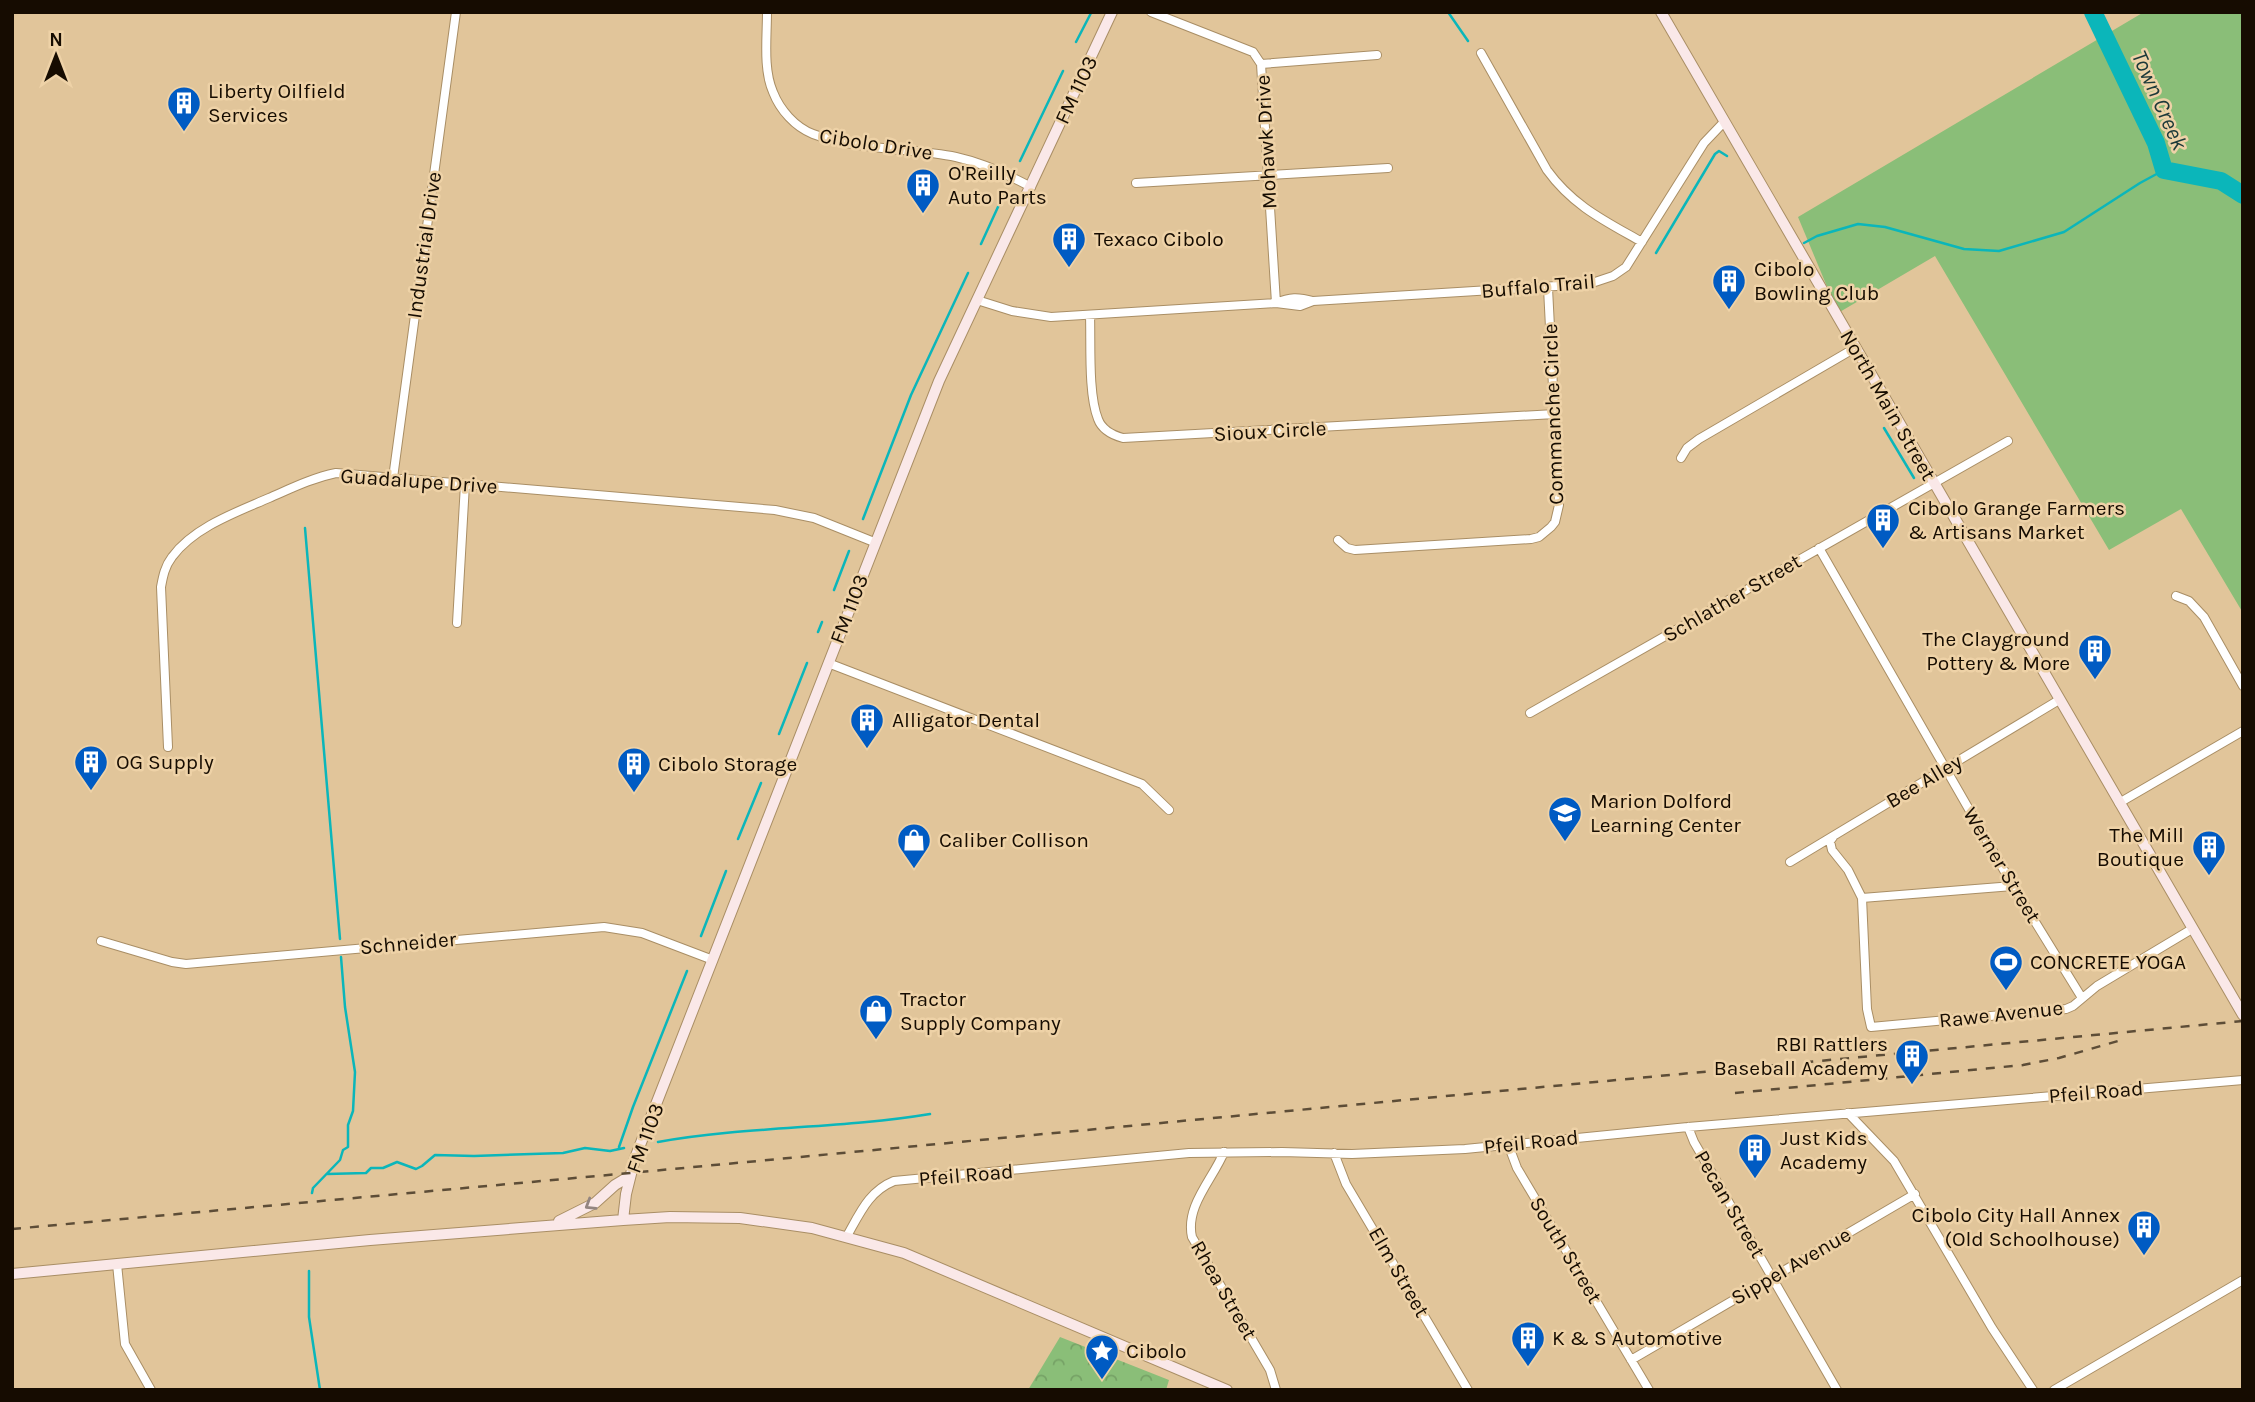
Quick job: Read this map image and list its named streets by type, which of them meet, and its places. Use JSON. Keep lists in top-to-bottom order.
{
  "streets": {
    "main road": ["FM 1103", "North Main Street"],
    "street": [
      "Mohawk Drive",
      "Cibolo Drive",
      "Industrial Drive",
      "Buffalo Trail",
      "Commanche Circle",
      "Sioux Circle",
      "Guadalupe Drive",
      "Schlather Street",
      "Bee Alley",
      "Werner Street",
      "Schneider",
      "Rawe Avenue",
      "Pfeil Road",
      "Pecan Street",
      "South Street",
      "Sippel Avenue",
      "Elm Street",
      "Rhea Street"
    ]
  },
  "crossings": [
    ["FM 1103", "Cibolo Drive"],
    ["FM 1103", "Buffalo Trail"],
    ["FM 1103", "Guadalupe Drive"],
    ["FM 1103", "Schneider"],
    ["Mohawk Drive", "Buffalo Trail"],
    ["Industrial Drive", "Guadalupe Drive"],
    ["Buffalo Trail", "North Main Street"],
    ["Buffalo Trail", "Commanche Circle"],
    ["Buffalo Trail", "Sioux Circle"],
    ["North Main Street", "Schlather Street"],
    ["North Main Street", "Bee Alley"],
    ["North Main Street", "Rawe Avenue"],
    ["Commanche Circle", "Sioux Circle"],
    ["Schlather Street", "Werner Street"],
    ["Bee Alley", "Werner Street"],
    ["Werner Street", "Rawe Avenue"],
    ["Pfeil Road", "Pecan Street"],
    ["Pfeil Road", "South Street"],
    ["Pfeil Road", "Elm Street"],
    ["Pfeil Road", "Rhea Street"],
    ["Pecan Street", "Sippel Avenue"],
    ["South Street", "Sippel Avenue"]
  ],
  "water": ["Town Creek"],
  "places": {
    "building": [
      "Liberty Oilfield Services",
      "O'Reilly Auto Parts",
      "Texaco Cibolo",
      "Cibolo Bowling Club",
      "Cibolo Grange Farmers & Artisans Market",
      "The Clayground Pottery & More",
      "Alligator Dental",
      "OG Supply",
      "Cibolo Storage",
      "The Mill Boutique",
      "RBI Rattlers Baseball Academy",
      "Just Kids Academy",
      "Cibolo City Hall Annex (Old Schoolhouse)",
      "K & S Automotive"
    ],
    "school or university": ["Marion Dolford Learning Center"],
    "shop": ["Caliber Collison", "Tractor Supply Company"],
    "sports": ["CONCRETE YOGA"],
    "place": ["Cibolo"]
  },
  "north": "top"
}
